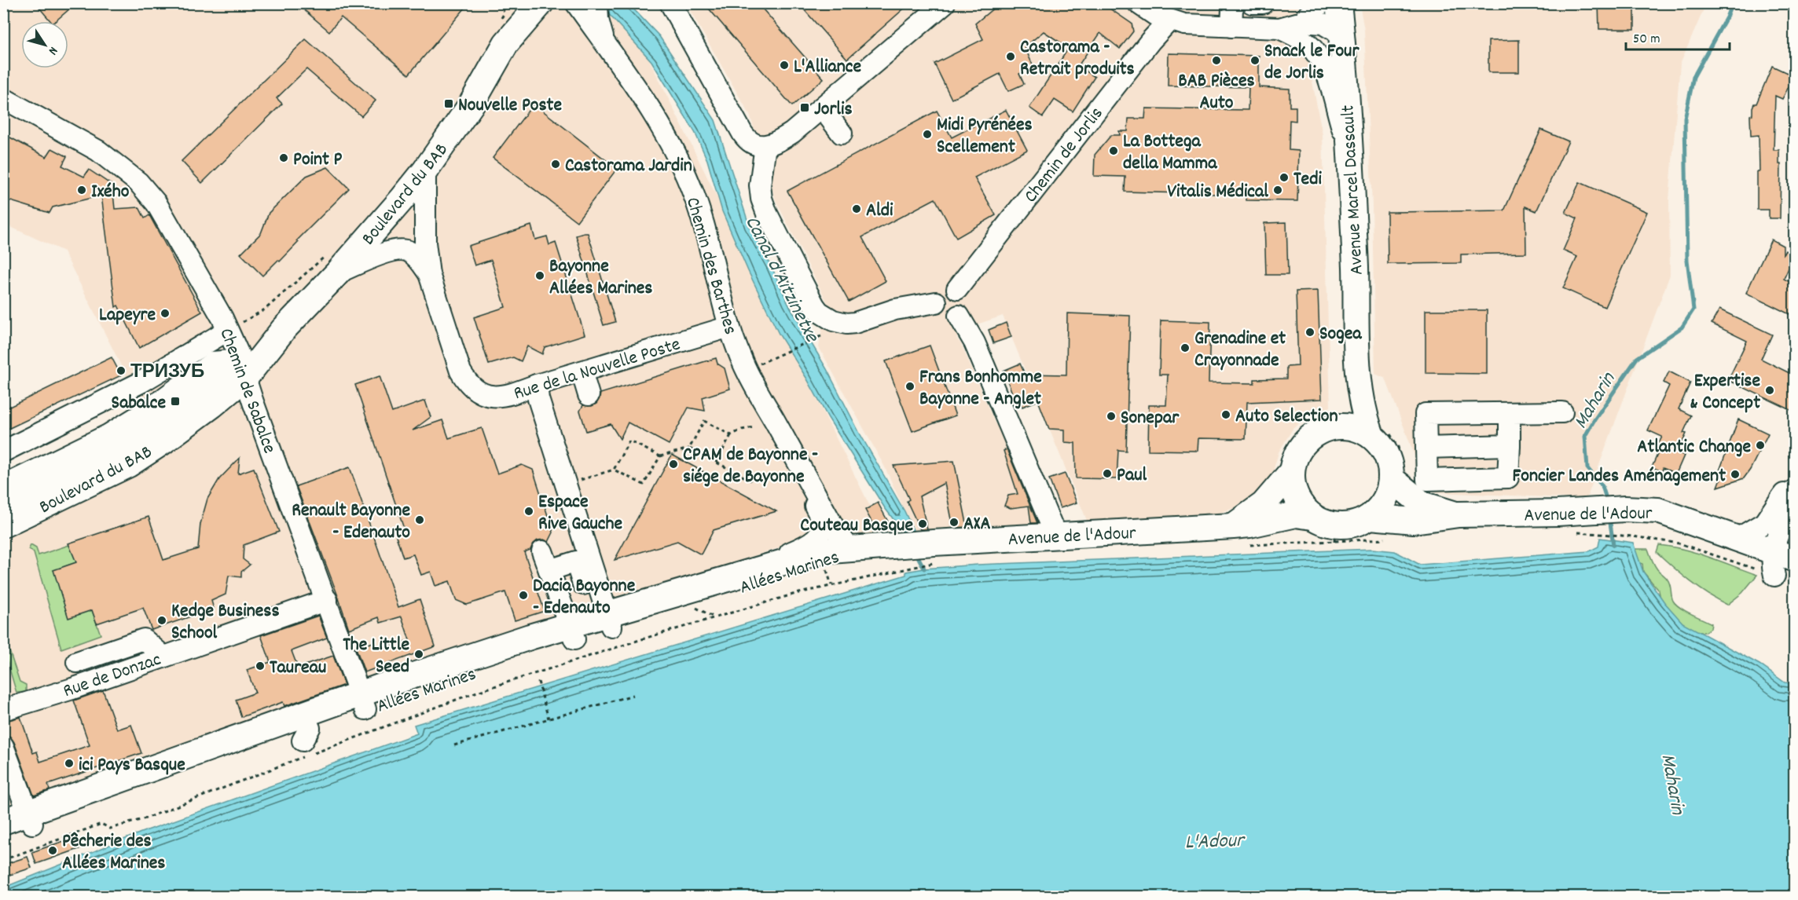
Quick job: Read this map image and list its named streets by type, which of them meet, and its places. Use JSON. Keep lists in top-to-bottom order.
{
  "streets": {
    "main road": [
      "Avenue Marcel Dassault",
      "Boulevard du BAB",
      "Avenue de l'Adour",
      "Allées Marines"
    ],
    "street": [
      "Chemin de Jorlis",
      "Chemin des Barthes",
      "Rue de la Nouvelle Poste",
      "Chemin de Sabalce",
      "Rue de Donzac"
    ]
  },
  "crossings": [
    ["Avenue Marcel Dassault", "Avenue de l'Adour"],
    ["Boulevard du BAB", "Rue de la Nouvelle Poste"],
    ["Boulevard du BAB", "Chemin de Sabalce"],
    ["Chemin des Barthes", "Rue de la Nouvelle Poste"],
    ["Chemin des Barthes", "Allées Marines"],
    ["Chemin de Sabalce", "Allées Marines"],
    ["Chemin de Sabalce", "Rue de Donzac"],
    ["Avenue de l'Adour", "Allées Marines"]
  ],
  "water": ["Canal d'Aitzinetxe", "Maharin", "L'Adour"],
  "places": {
    "other": [
      "Castorama - Retrait produits",
      "BAB Pièces Auto",
      "Snack le Four de Jorlis",
      "L'Alliance",
      "Midi Pyrénées Scellement",
      "La Bottega della Mamma",
      "Point P",
      "Castorama Jardin",
      "Tedi",
      "Ixého",
      "Vitalis Médical",
      "Aldi",
      "Bayonne Allées Marines",
      "Lapeyre",
      "Sogea",
      "Grenadine et Crayonnade",
      "ТРИЗУБ",
      "Frans Bonhomme Bayonne - Anglet",
      "Expertise & Concept",
      "Auto Selection",
      "Sonepar",
      "Atlantic Change",
      "CPAM de Bayonne - siége de Bayonne",
      "Paul",
      "Foncier Landes Aménagement",
      "Espace Rive Gauche",
      "Renault Bayonne - Edenauto",
      "AXA",
      "Couteau Basque",
      "Dacia Bayonne - Edenauto",
      "Kedge Business School",
      "The Little Seed",
      "Taureau",
      "ici Pays Basque",
      "Pêcherie des Allées Marines"
    ],
    "transit": ["Nouvelle Poste", "Jorlis", "Sabalce"]
  },
  "scale_bar": "50 m",
  "north": "bottom right"
}
